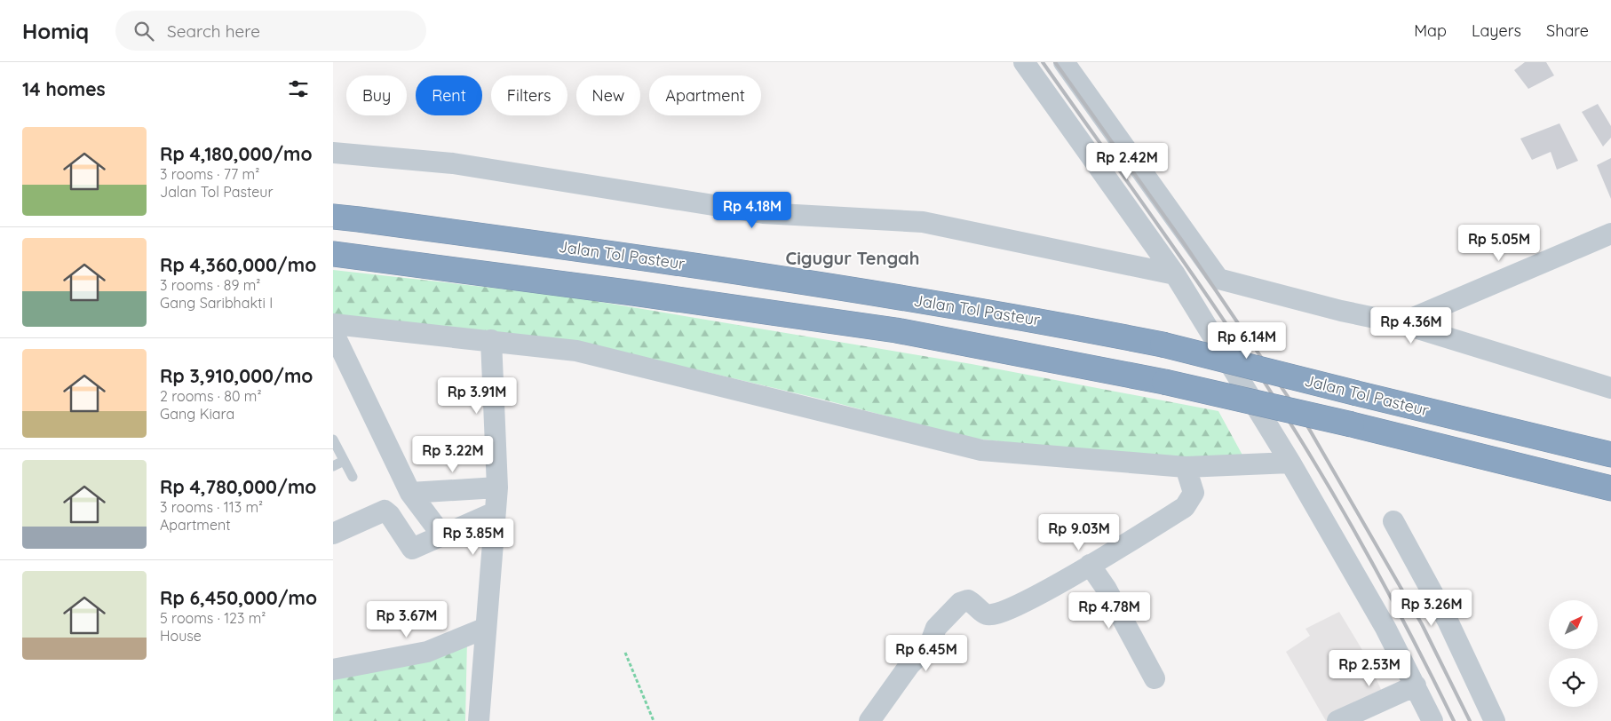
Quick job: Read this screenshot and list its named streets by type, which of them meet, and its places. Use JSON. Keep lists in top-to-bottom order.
{
  "streets": {
    "highway": ["Jalan Tol Pasteur"]
  },
  "districts": ["Cigugur Tengah"],
  "north": "top right",
  "page": {
    "header": "Homiq",
    "search": "Search here",
    "nav": ["Map", "Layers", "Share"],
    "heading": "14 homes",
    "chip": [
      "Buy",
      "Rent",
      "Filters",
      "New",
      "Apartment"
    ],
    "list": [
      {
        "name": "Rp 4,180,000/mo",
        "note": "3 rooms · 77 m² · Jalan Tol Pasteur"
      },
      {
        "name": "Rp 4,360,000/mo",
        "note": "3 rooms · 89 m² · Gang Saribhakti I"
      },
      {
        "name": "Rp 3,910,000/mo",
        "note": "2 rooms · 80 m² · Gang Kiara"
      },
      {
        "name": "Rp 4,780,000/mo",
        "note": "3 rooms · 113 m² · Apartment"
      },
      {
        "name": "Rp 6,450,000/mo",
        "note": "5 rooms · 123 m² · House"
      }
    ],
    "price": [
      "Rp 2.42M",
      "Rp 4.18M",
      "Rp 5.05M",
      "Rp 4.36M",
      "Rp 6.14M",
      "Rp 3.91M",
      "Rp 3.22M",
      "Rp 9.03M",
      "Rp 3.85M",
      "Rp 3.26M",
      "Rp 4.78M",
      "Rp 3.67M",
      "Rp 6.45M",
      "Rp 2.53M"
    ]
  }
}
